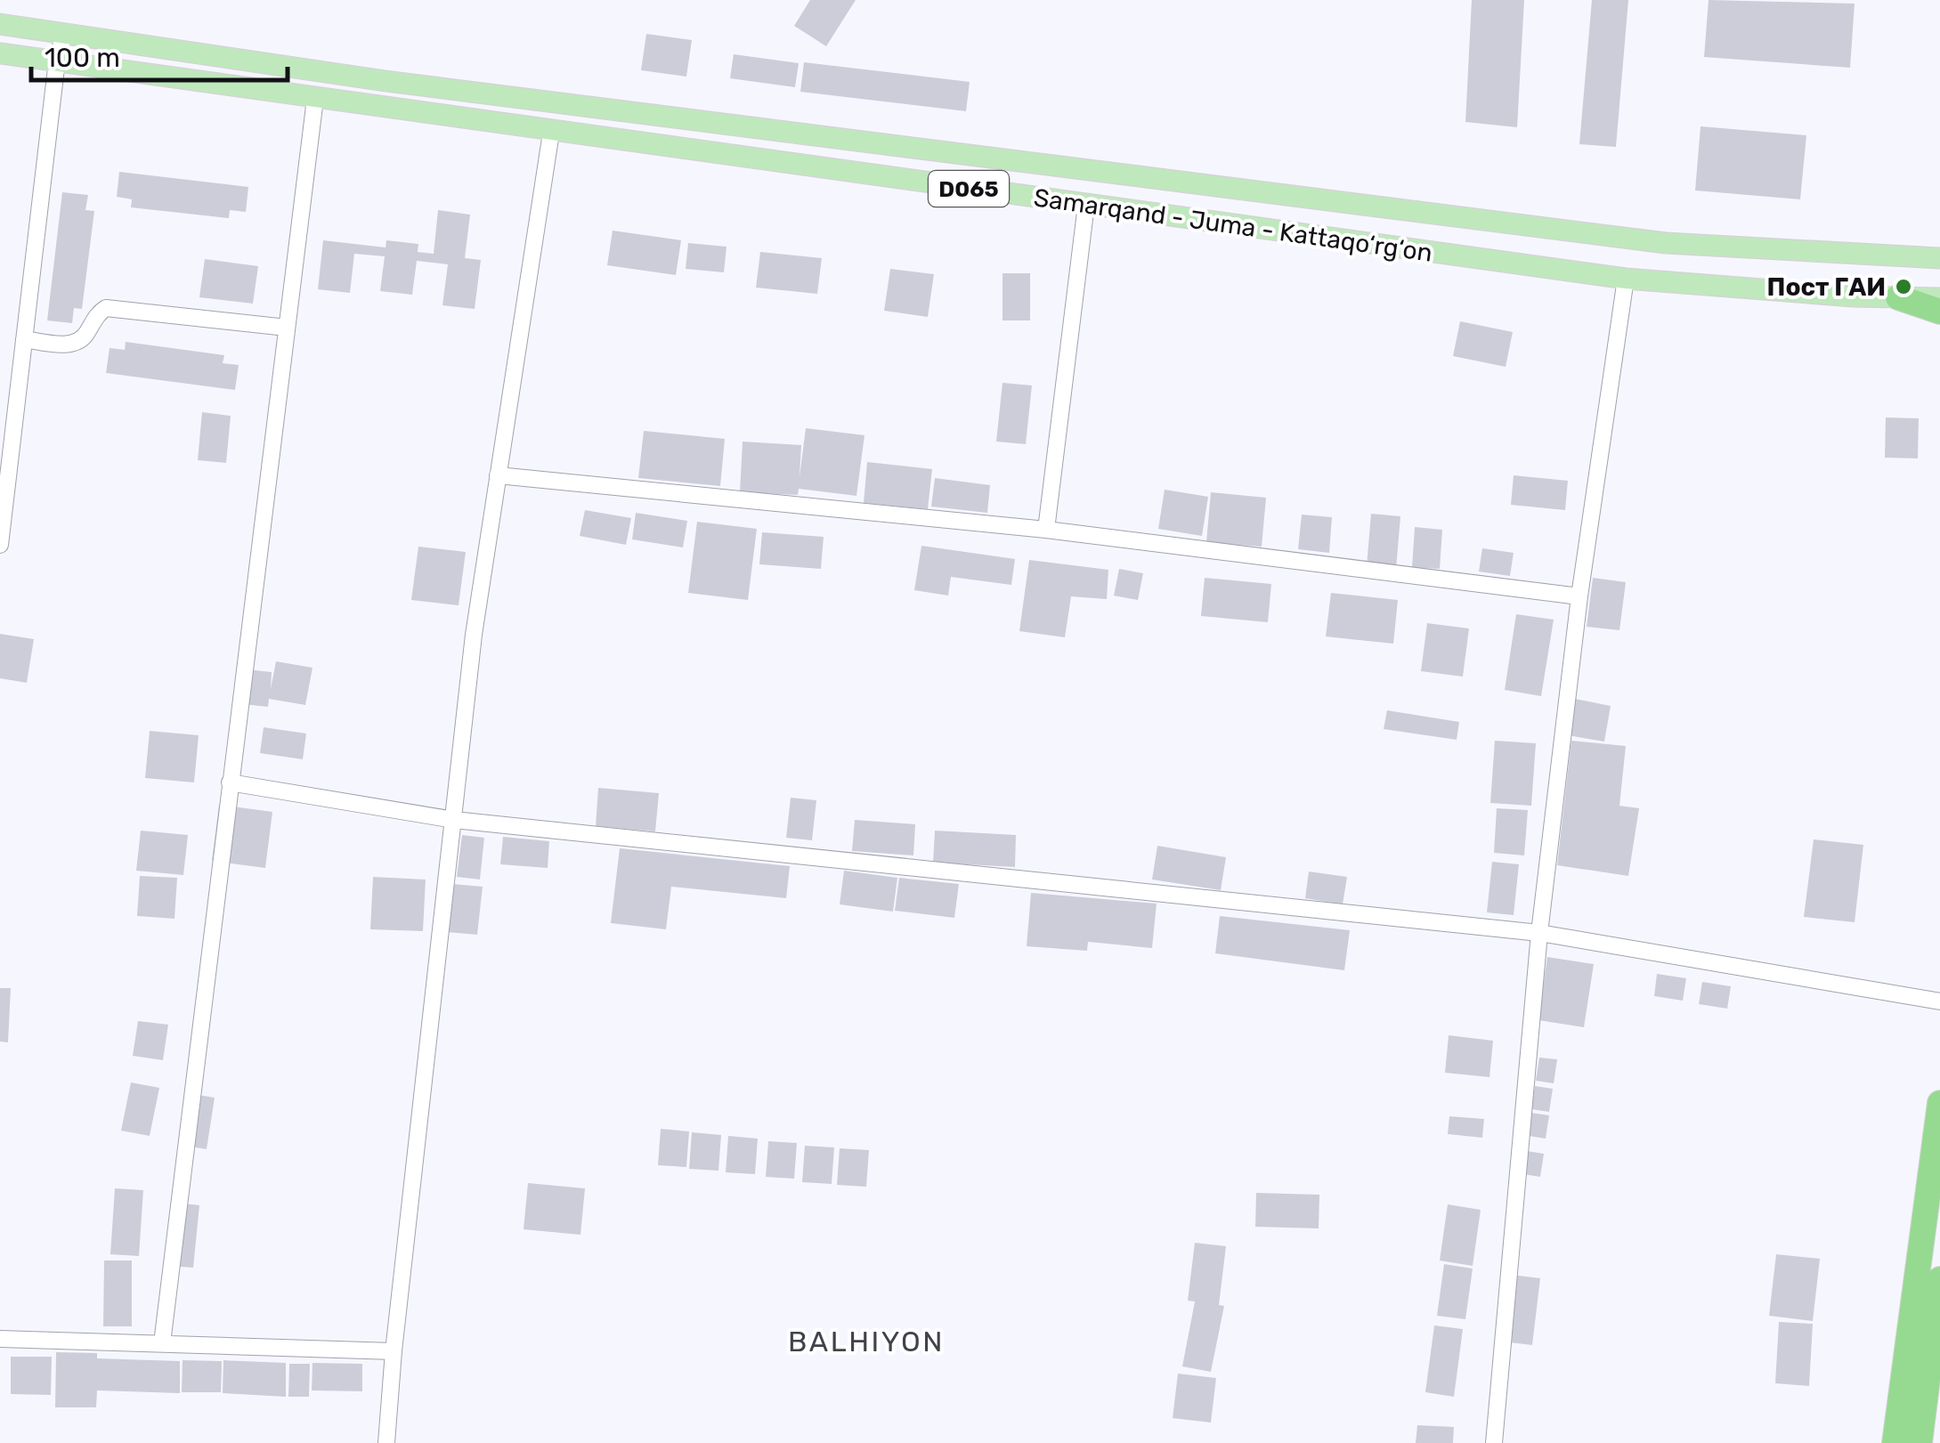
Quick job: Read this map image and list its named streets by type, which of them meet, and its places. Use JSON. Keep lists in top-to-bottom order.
{
  "streets": {
    "main road": ["D065", "Samarqand - Juma - Kattaqo‘rg‘on"]
  },
  "districts": ["BALHIYON"],
  "places": ["Пост ГАИ"],
  "scale_bar": "100 m"
}
